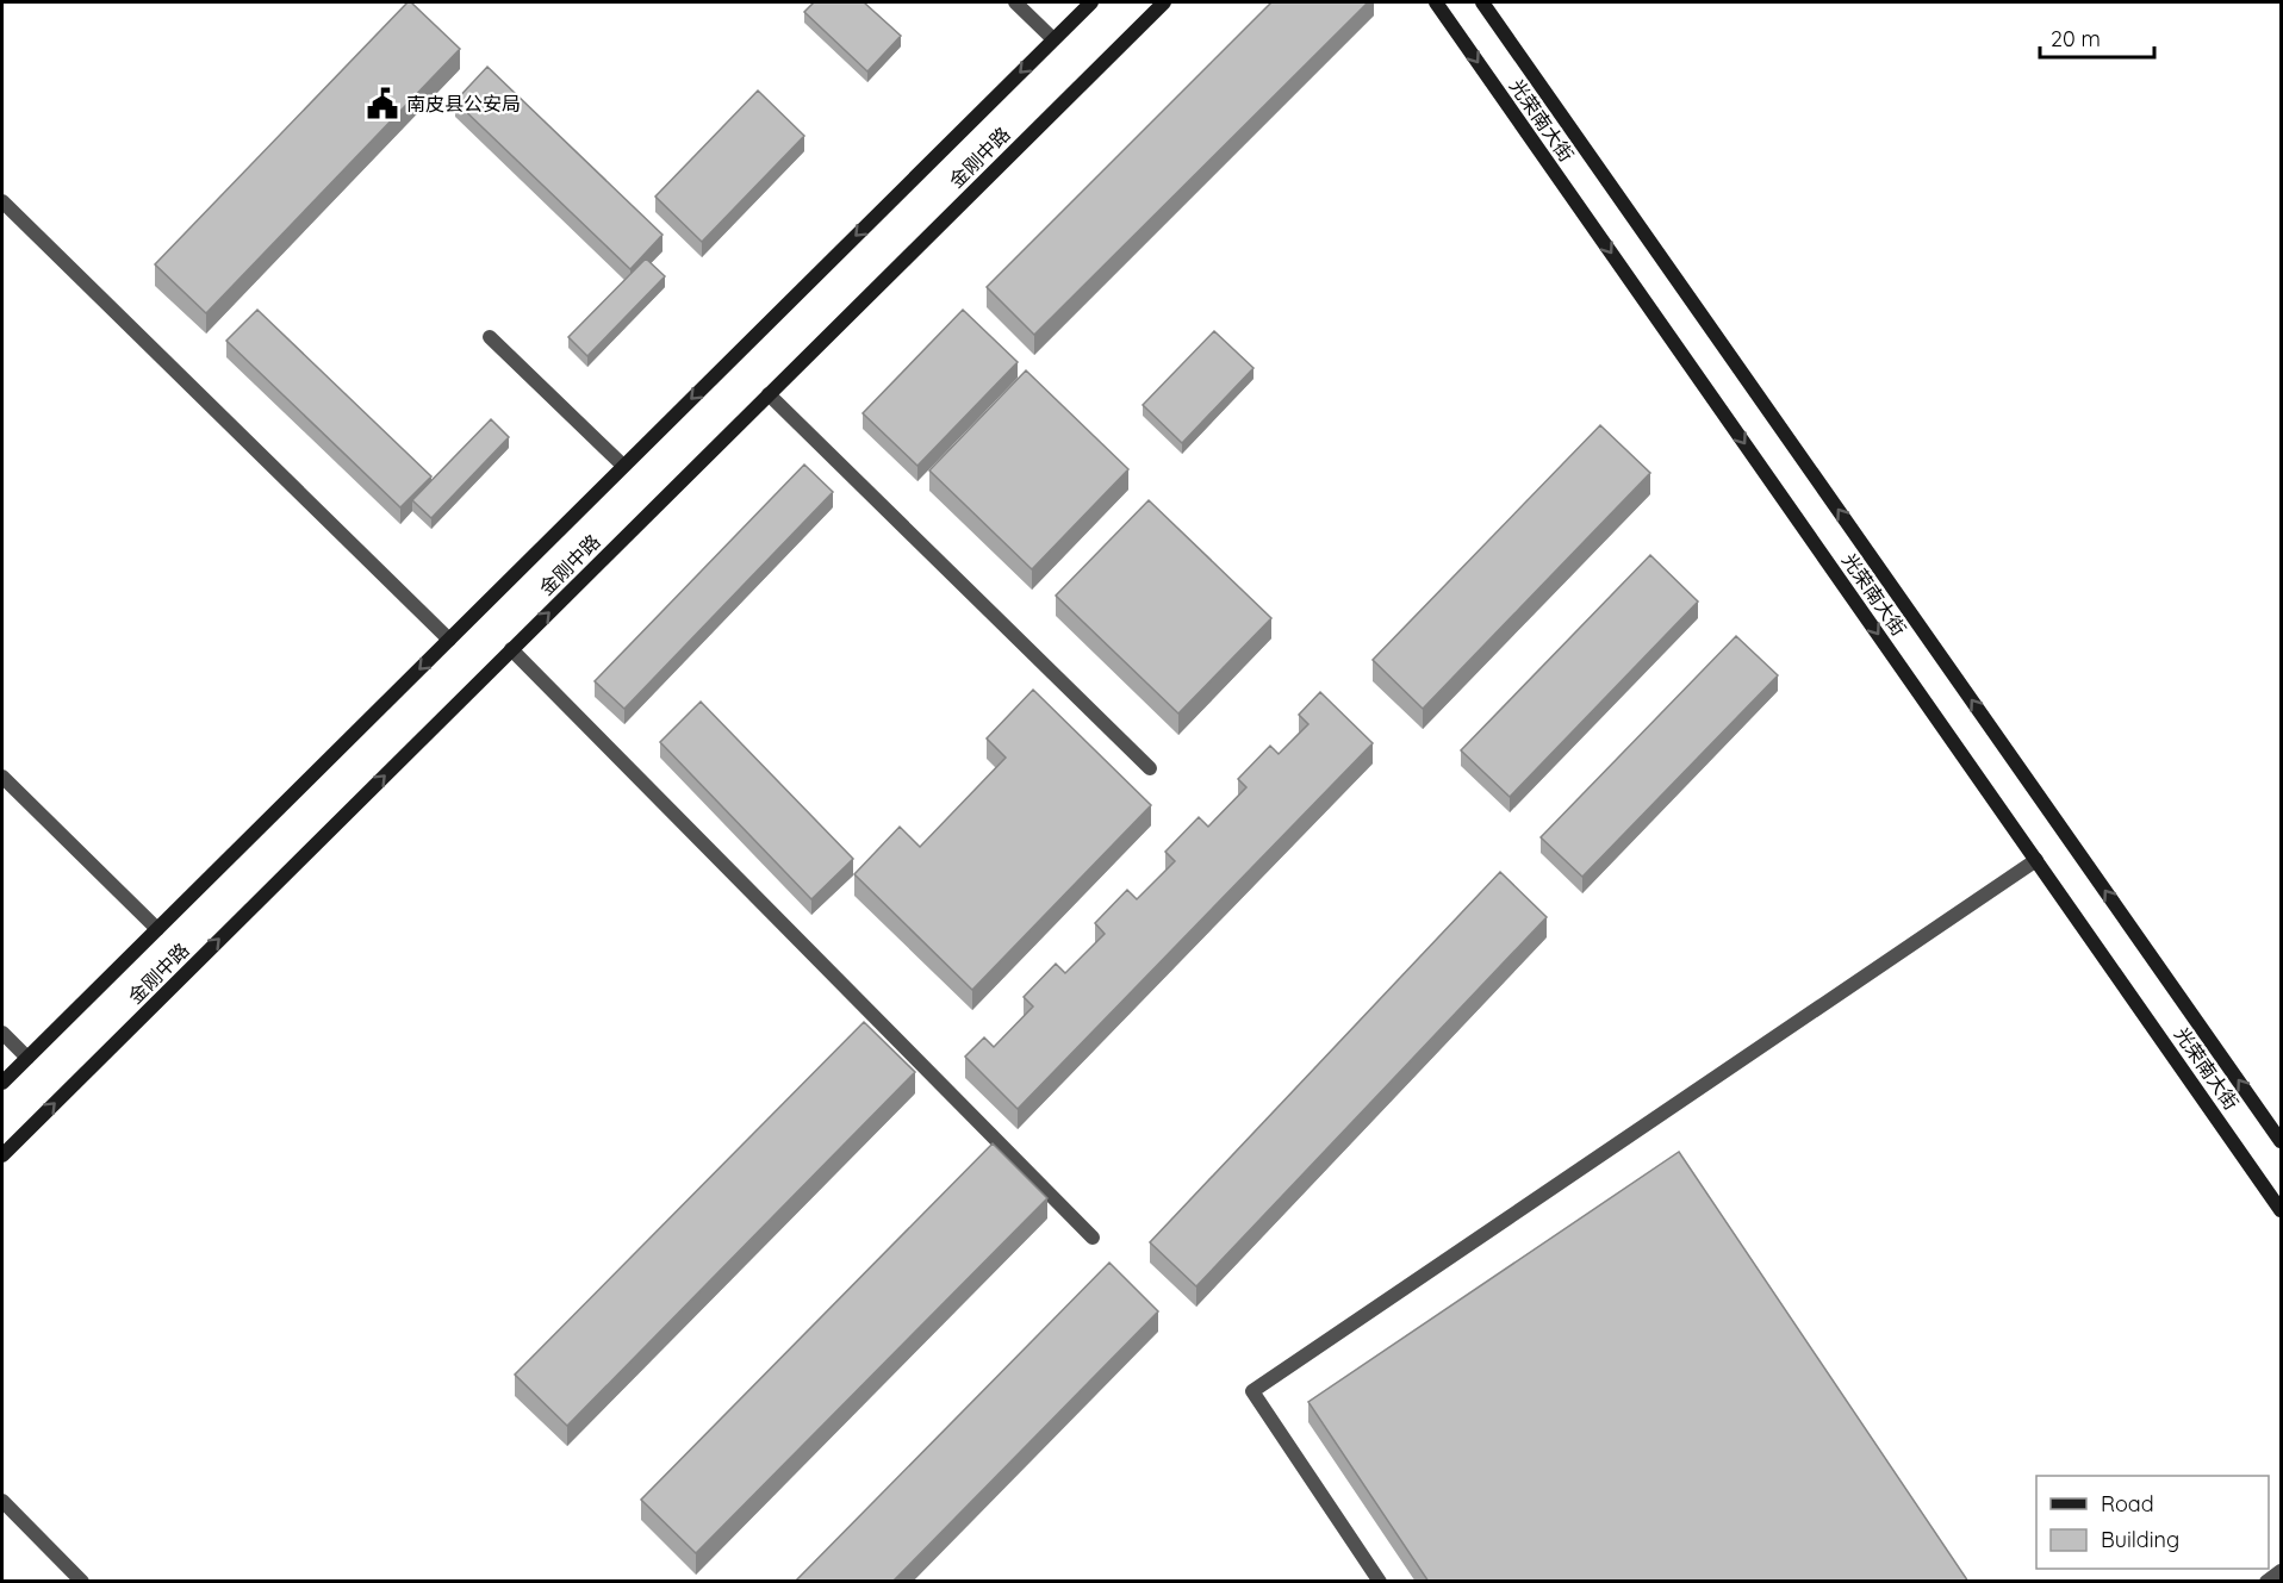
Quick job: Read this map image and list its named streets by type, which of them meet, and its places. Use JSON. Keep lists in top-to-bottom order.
{
  "streets": {
    "street": ["光荣南大街", "金刚中路"]
  },
  "places": {
    "public building": ["南皮县公安局"]
  },
  "legend": ["Road", "Building"],
  "scale_bar": "20 m"
}
